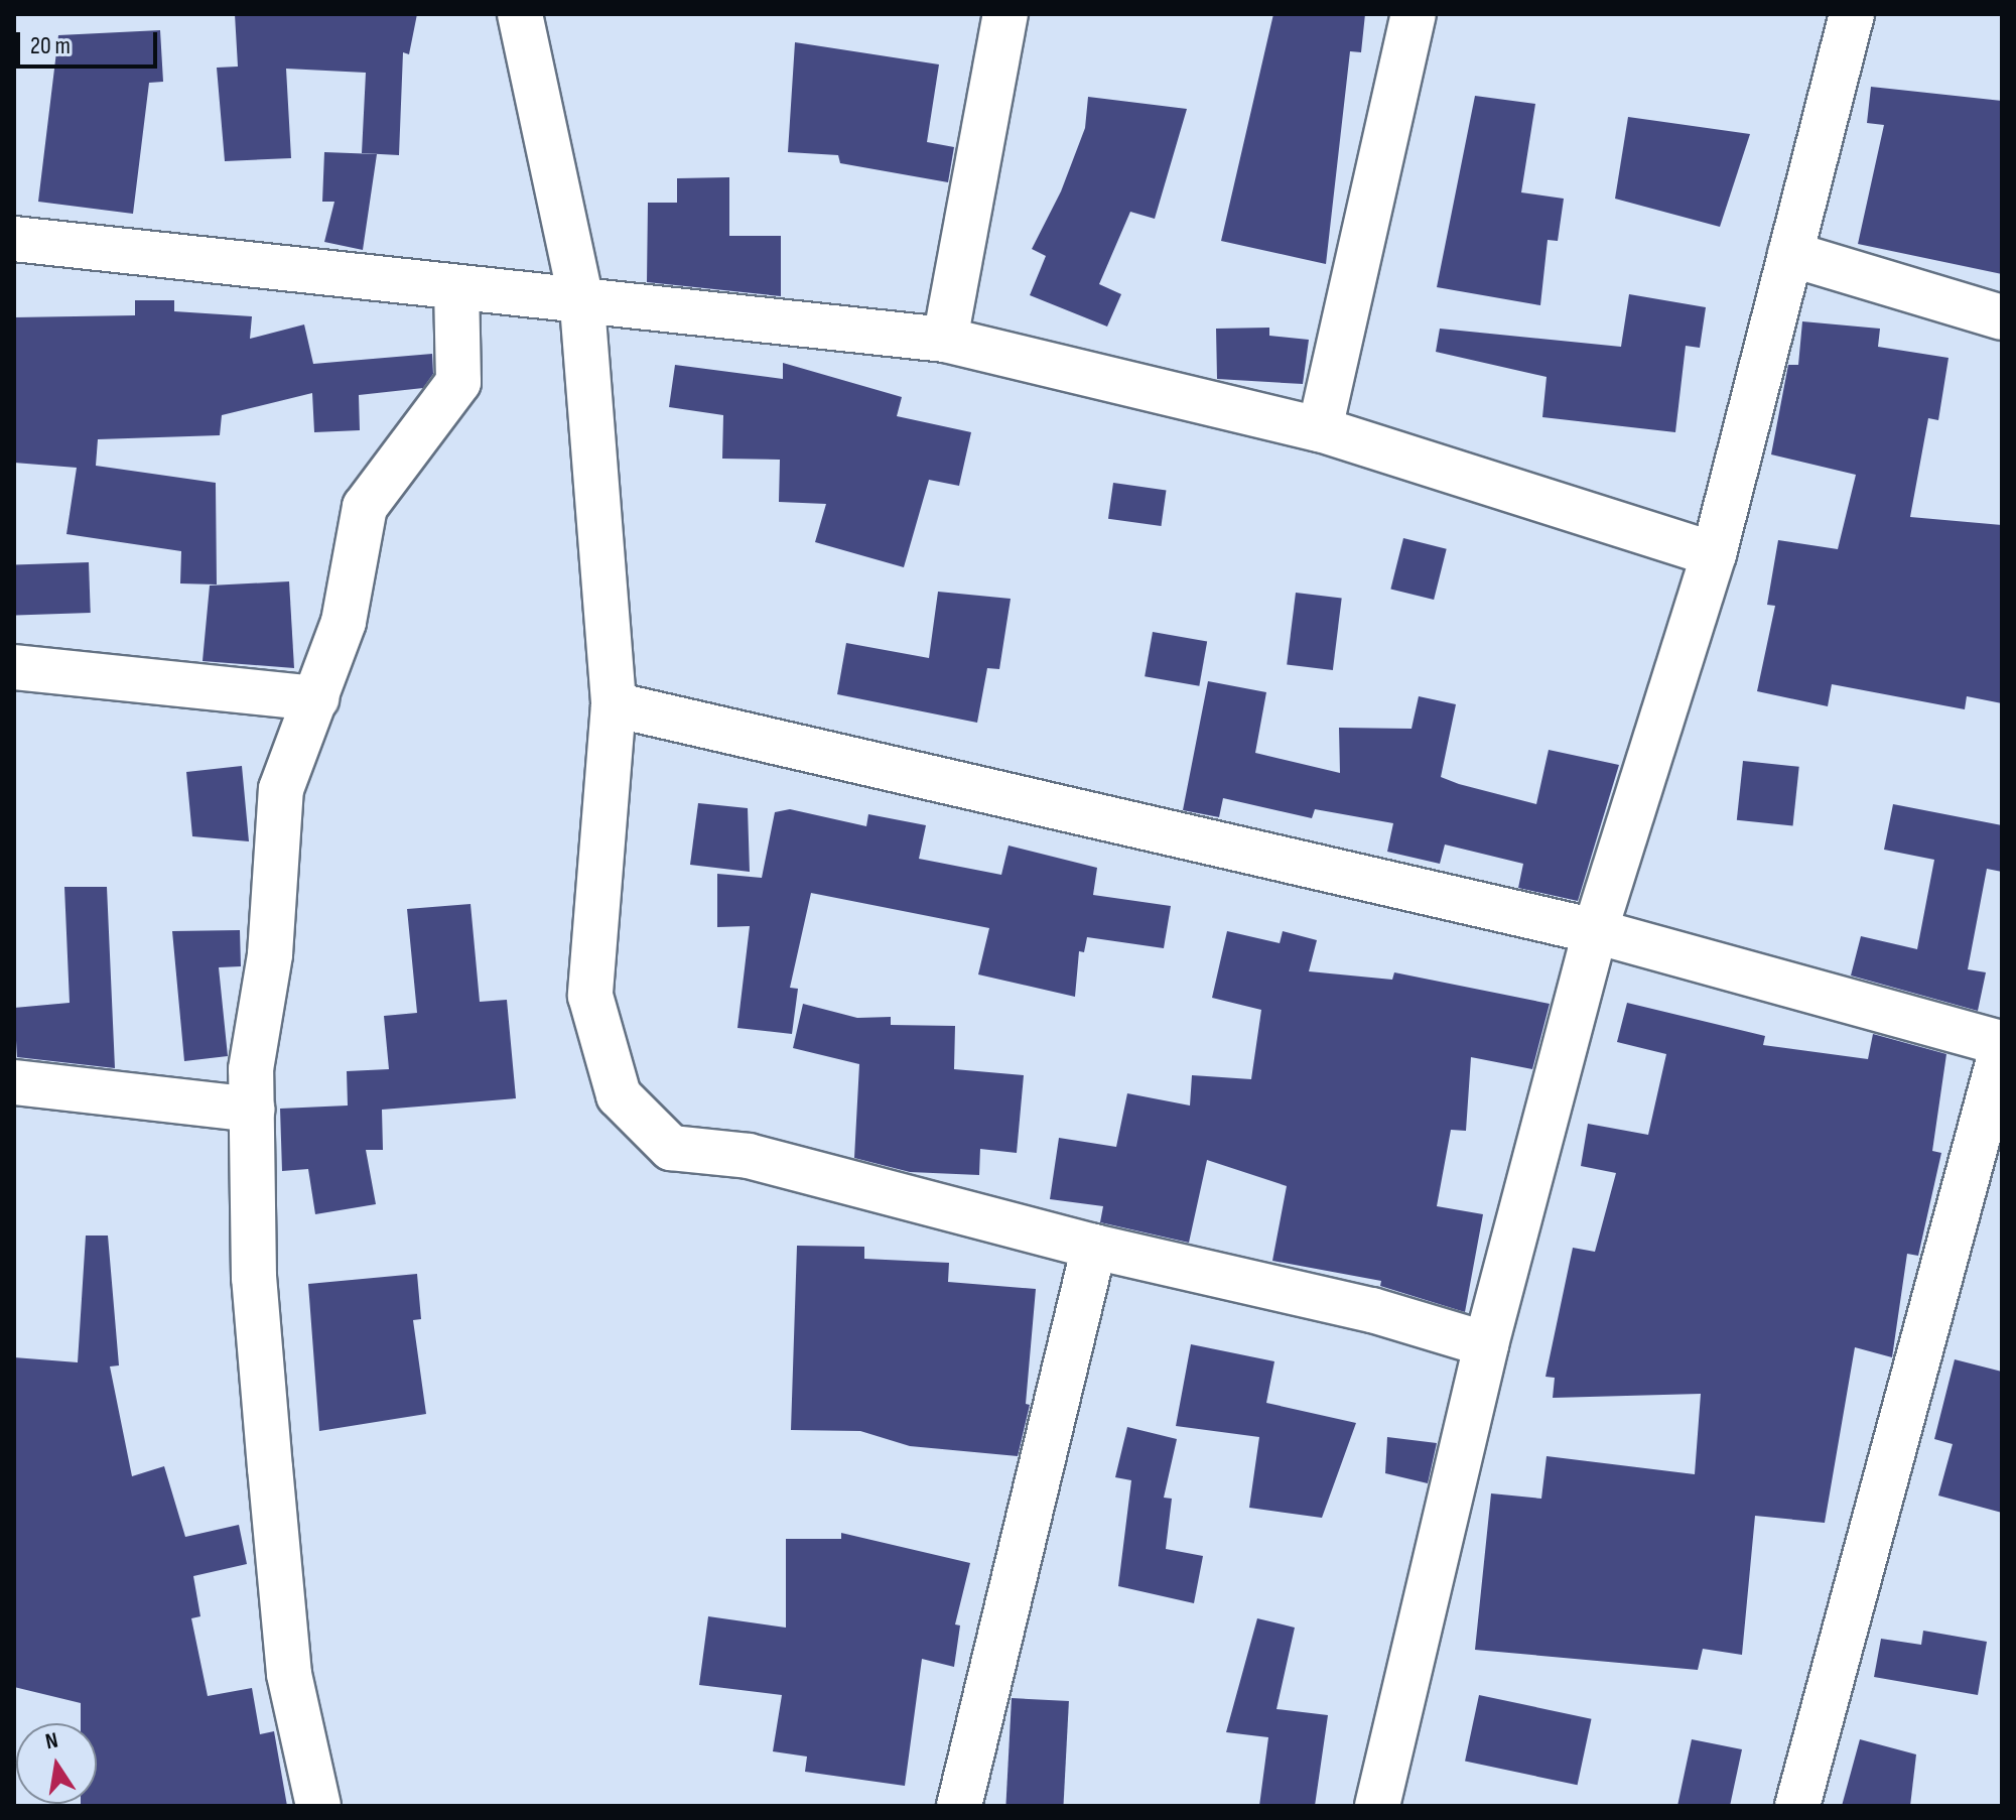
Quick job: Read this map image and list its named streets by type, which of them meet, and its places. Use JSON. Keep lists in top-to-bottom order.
{
  "scale_bar": "20 m",
  "north": "top"
}
